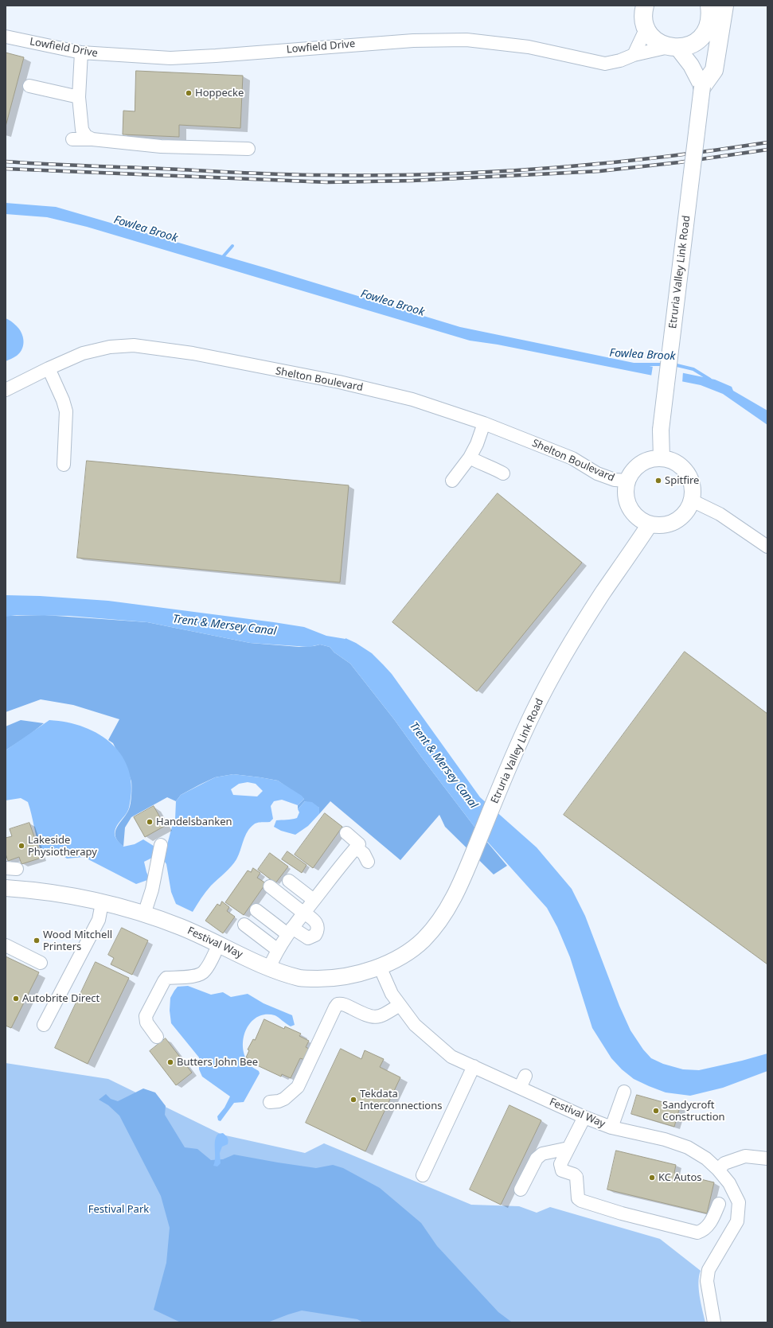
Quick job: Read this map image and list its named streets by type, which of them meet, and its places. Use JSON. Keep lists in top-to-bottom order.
{
  "streets": {
    "main road": ["Etruria Valley Link Road", "Festival Way"],
    "street": ["Lowfield Drive", "Shelton Boulevard"]
  },
  "crossings": [
    ["Etruria Valley Link Road", "Shelton Boulevard"],
    ["Etruria Valley Link Road", "Festival Way"]
  ],
  "water": ["Fowlea Brook", "Trent & Mersey Canal"],
  "parks": ["Festival Park"],
  "places": [
    "Hoppecke",
    "Spitfire",
    "Handelsbanken",
    "Lakeside Physiotherapy",
    "Wood Mitchell Printers",
    "Autobrite Direct",
    "Butters John Bee",
    "Tekdata Interconnections",
    "Sandycroft Construction",
    "KC Autos"
  ]
}
